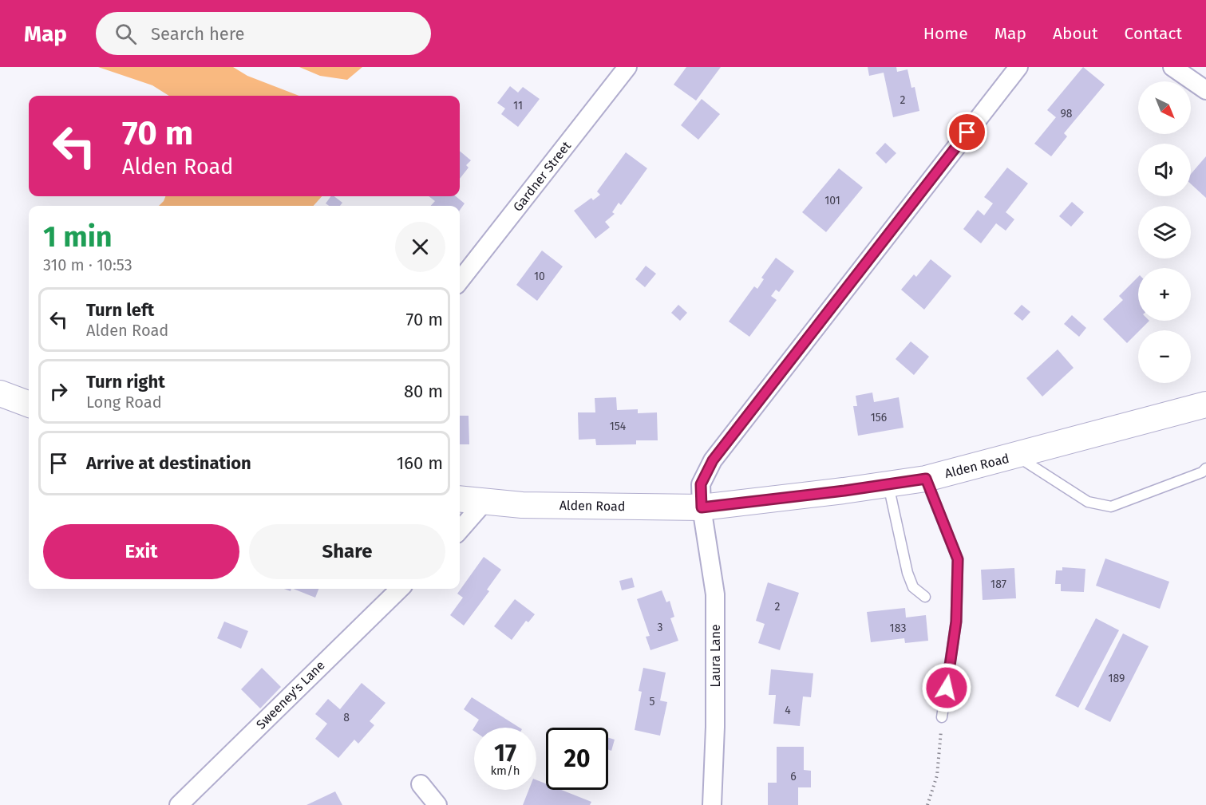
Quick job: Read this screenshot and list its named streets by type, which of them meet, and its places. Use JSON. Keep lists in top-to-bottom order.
{
  "streets": {
    "main road": ["Alden Road"],
    "street": ["Gardner Street", "Laura Lane", "Sweeney's Lane"]
  },
  "crossings": [
    ["Alden Road", "Laura Lane"]
  ],
  "house_numbers": [
    "2",
    "11",
    "98",
    "101",
    "10",
    "156",
    "154",
    "187",
    "2",
    "3",
    "183",
    "189",
    "5",
    "4",
    "8",
    "6"
  ],
  "north": "bottom right",
  "page": {
    "header": "Map",
    "search": "Search here",
    "nav": [
      "Home",
      "Map",
      "About",
      "Contact"
    ],
    "map_buttons": ["+", "−"],
    "turn": ["70 m", "Alden Road"],
    "heading": ["1 min", "310 m · 10:53"],
    "list": [
      {
        "name": "Turn left",
        "note": "Alden Road",
        "value": "70 m"
      },
      {
        "name": "Turn right",
        "note": "Long Road",
        "value": "80 m"
      },
      {
        "name": "Arrive at destination",
        "value": "160 m"
      }
    ],
    "buttons": ["Exit", "Share"],
    "speed": "17 km/h",
    "limit": "20"
  }
}
